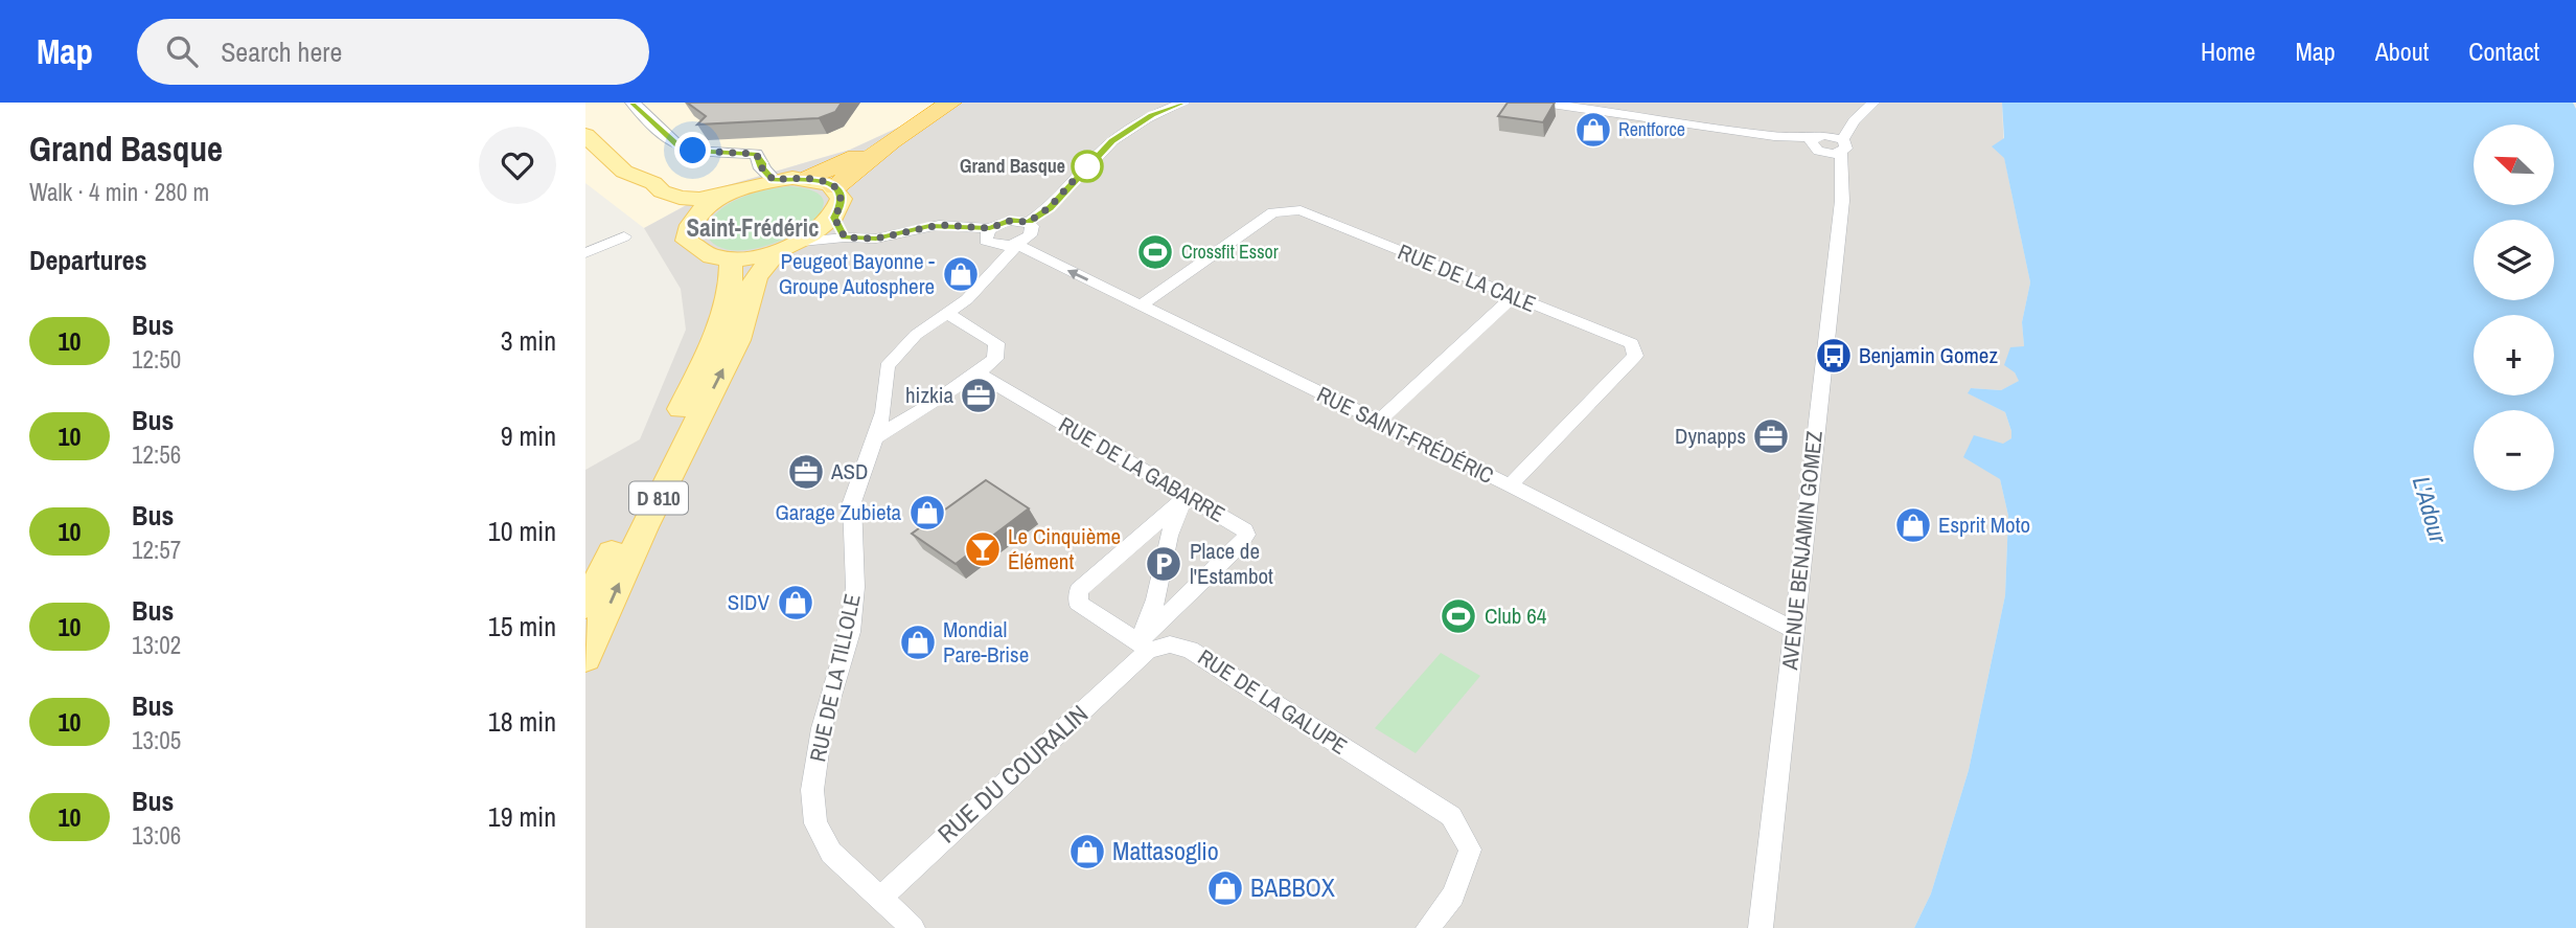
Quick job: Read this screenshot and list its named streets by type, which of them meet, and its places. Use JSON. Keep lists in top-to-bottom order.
{
  "streets": {
    "main road": ["D 810"],
    "street": [
      "RUE DE LA CALE",
      "RUE SAINT-FRÉDÉRIC",
      "RUE DE LA GABARRE",
      "AVENUE BENJAMIN GOMEZ",
      "RUE DE LA TILLOLE",
      "RUE DE LA GALUPE",
      "RUE DU COURALIN"
    ]
  },
  "crossings": [
    ["RUE DE LA CALE", "RUE SAINT-FRÉDÉRIC"],
    ["RUE SAINT-FRÉDÉRIC", "AVENUE BENJAMIN GOMEZ"],
    ["RUE SAINT-FRÉDÉRIC", "RUE DE LA TILLOLE"],
    ["RUE DE LA GABARRE", "RUE DE LA GALUPE"],
    ["RUE DE LA GABARRE", "RUE DU COURALIN"],
    ["RUE DE LA TILLOLE", "RUE DU COURALIN"],
    ["RUE DE LA GALUPE", "RUE DU COURALIN"]
  ],
  "districts": ["Saint-Frédéric"],
  "water": ["L'Adour"],
  "places": {
    "shop": [
      "Rentforce",
      "Peugeot Bayonne - Groupe Autosphere",
      "Garage Zubieta",
      "Esprit Moto",
      "SIDV",
      "Mondial Pare-Brise",
      "Mattasoglio",
      "BABBOX"
    ],
    "other": ["Grand Basque"],
    "sports": ["Crossfit Essor", "Club 64"],
    "bus stop": ["Benjamin Gomez"],
    "office": ["hizkia", "Dynapps", "ASD"],
    "bar": ["Le Cinquième Élément"],
    "parking": ["Place de l'Estambot"]
  },
  "lines": ["bus line 10"],
  "north": "top left",
  "page": {
    "header": "Map",
    "search": "Search here",
    "nav": [
      "Home",
      "Map",
      "About",
      "Contact"
    ],
    "heading": [
      ["Grand Basque", "Walk · 4 min · 280 m"],
      "Departures"
    ],
    "map_buttons": ["+", "−"],
    "list": [
      {
        "mark": "10",
        "name": "Bus",
        "note": "12:50",
        "value": "3 min"
      },
      {
        "mark": "10",
        "name": "Bus",
        "note": "12:56",
        "value": "9 min"
      },
      {
        "mark": "10",
        "name": "Bus",
        "note": "12:57",
        "value": "10 min"
      },
      {
        "mark": "10",
        "name": "Bus",
        "note": "13:02",
        "value": "15 min"
      },
      {
        "mark": "10",
        "name": "Bus",
        "note": "13:05",
        "value": "18 min"
      },
      {
        "mark": "10",
        "name": "Bus",
        "note": "13:06",
        "value": "19 min"
      }
    ]
  }
}
